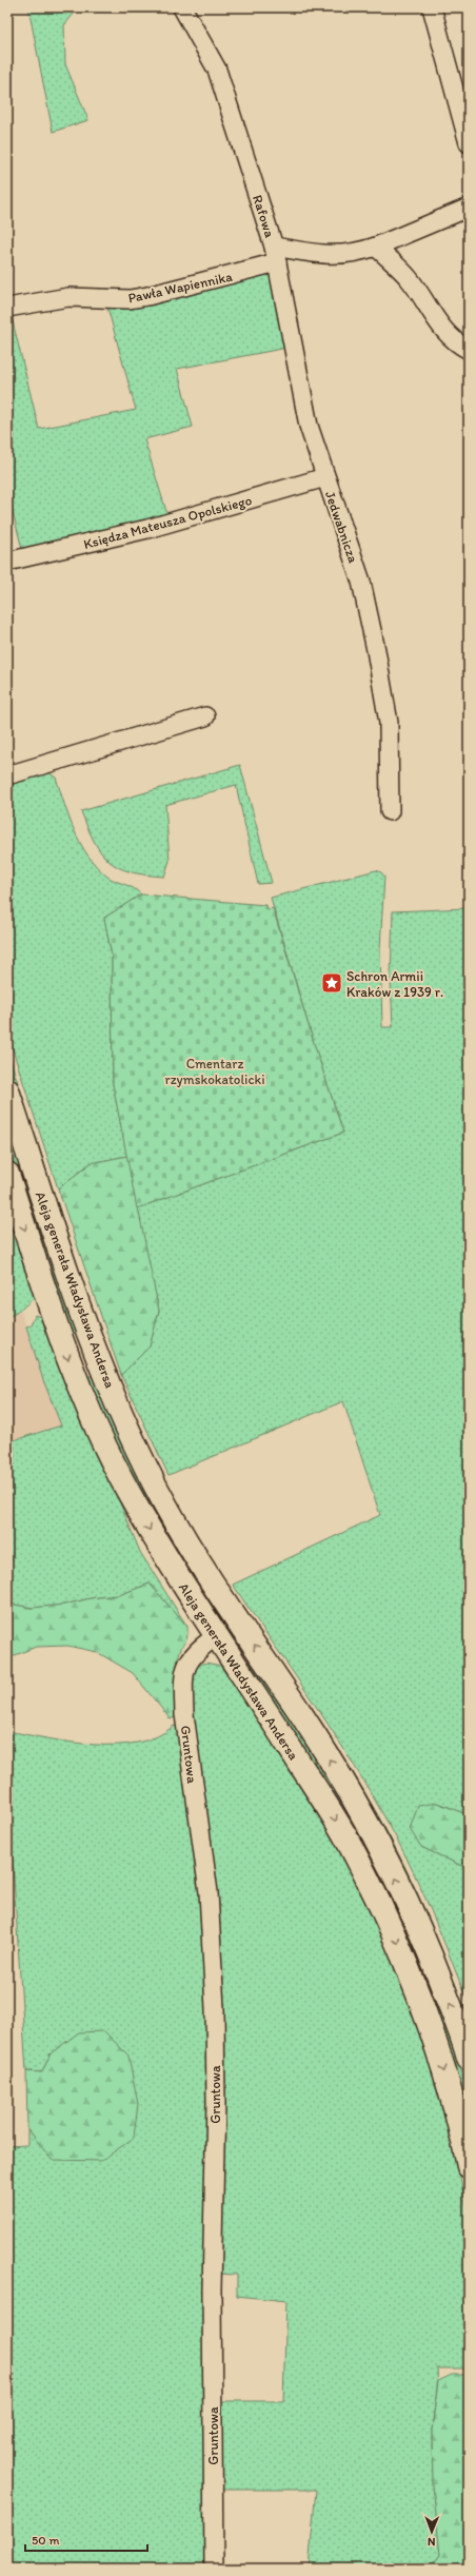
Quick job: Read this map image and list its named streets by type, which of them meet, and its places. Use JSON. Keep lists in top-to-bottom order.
{
  "streets": {
    "main road": ["Aleja generała Władysława Andersa"],
    "street": [
      "Rafowa",
      "Pawła Wapiennika",
      "Księdza Mateusza Opolskiego",
      "Jedwabnicza",
      "Gruntowa"
    ]
  },
  "crossings": [
    ["Rafowa", "Pawła Wapiennika"],
    ["Rafowa", "Jedwabnicza"],
    ["Pawła Wapiennika", "Jedwabnicza"],
    ["Księdza Mateusza Opolskiego", "Jedwabnicza"],
    ["Aleja generała Władysława Andersa", "Gruntowa"]
  ],
  "parks": ["Cmentarz rzymskokatolicki"],
  "places": {
    "place": ["Schron Armii Kraków z 1939 r."]
  },
  "scale_bar": "50 m",
  "north": "bottom"
}
